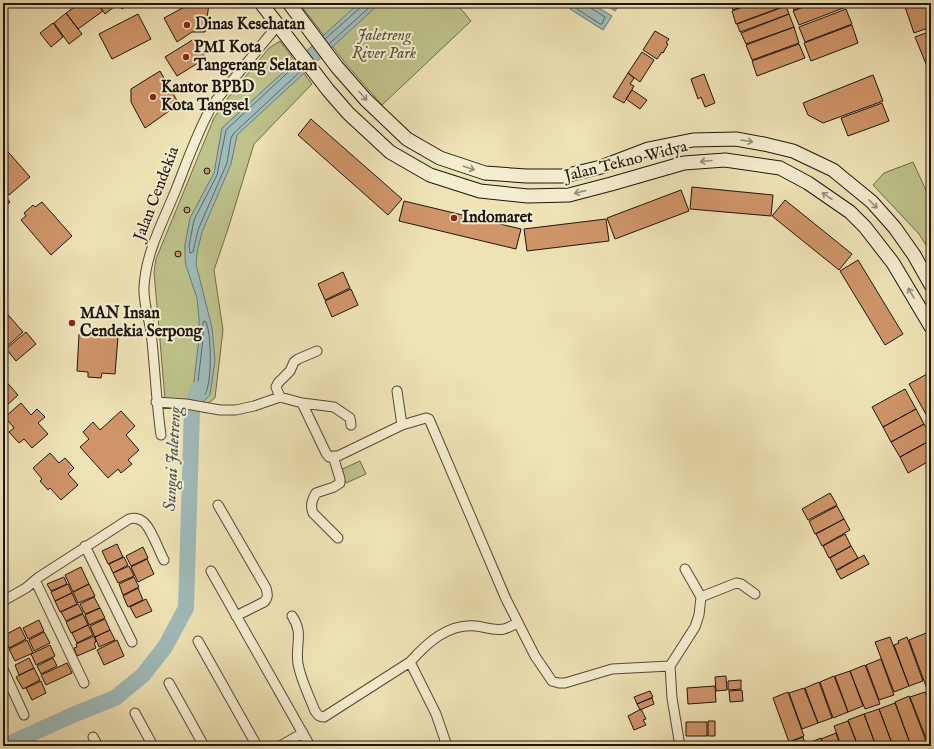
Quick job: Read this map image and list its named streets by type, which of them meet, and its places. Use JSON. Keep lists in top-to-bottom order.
{
  "streets": {
    "main road": ["Jalan Tekno Widya"],
    "street": ["Jalan Cendekia"]
  },
  "crossings": [
    ["Jalan Tekno Widya", "Jalan Cendekia"]
  ],
  "water": ["Sungai Jaletreng"],
  "parks": ["Jaletreng River Park"],
  "places": [
    "Dinas Kesehatan",
    "PMI Kota Tangerang Selatan",
    "Kantor BPBD Kota Tangsel",
    "Indomaret",
    "MAN Insan Cendekia Serpong"
  ]
}
